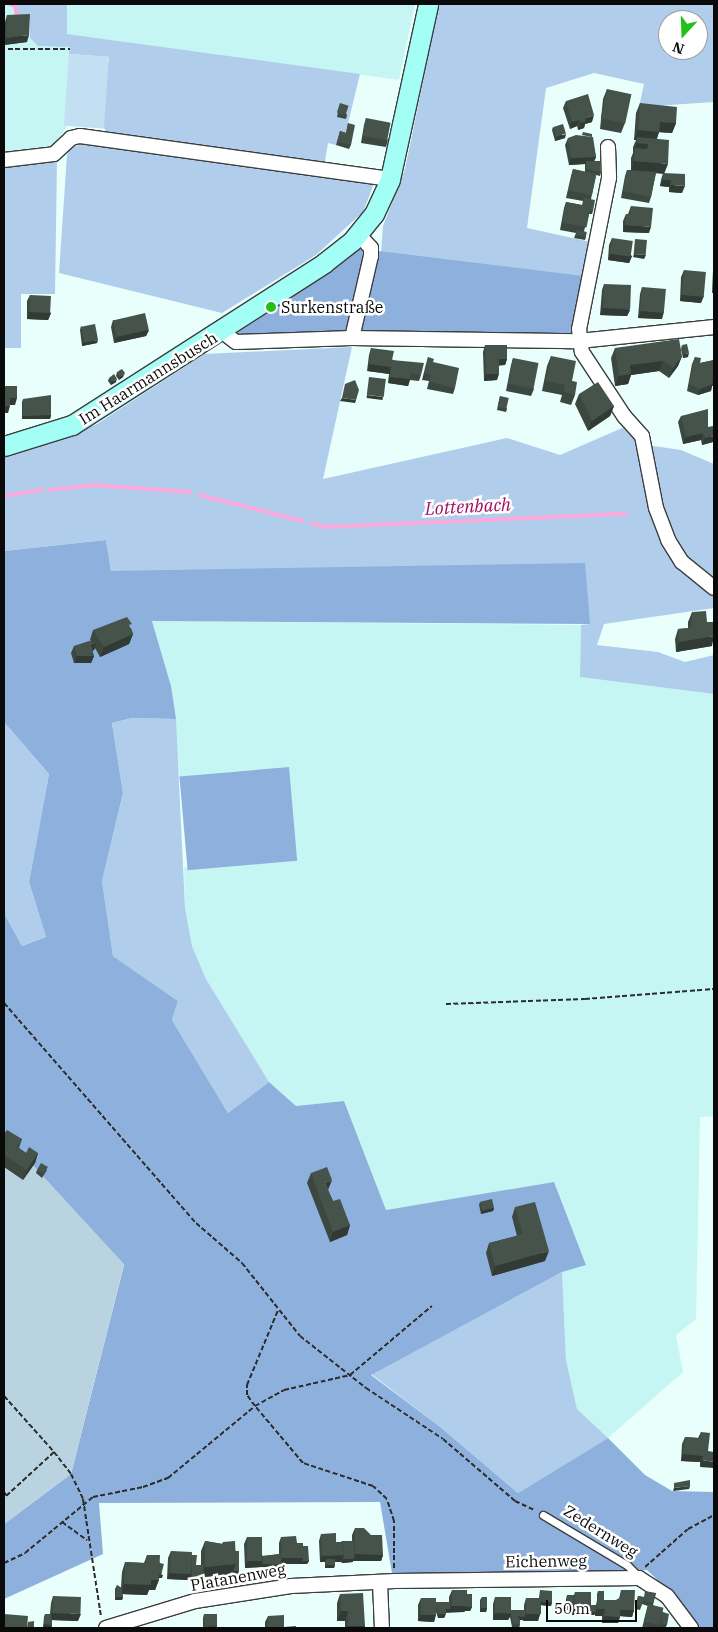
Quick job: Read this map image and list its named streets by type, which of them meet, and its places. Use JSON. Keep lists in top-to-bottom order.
{
  "streets": {
    "street": ["Im Haarmannsbusch", "Eichenweg", "Platanenweg"],
    "lane": ["Zedernweg"]
  },
  "crossings": [
    ["Zedernweg", "Eichenweg"],
    ["Eichenweg", "Platanenweg"]
  ],
  "water": ["Lottenbach"],
  "places": ["Surkenstraße"],
  "scale_bar": "50 m",
  "north": "bottom"
}
